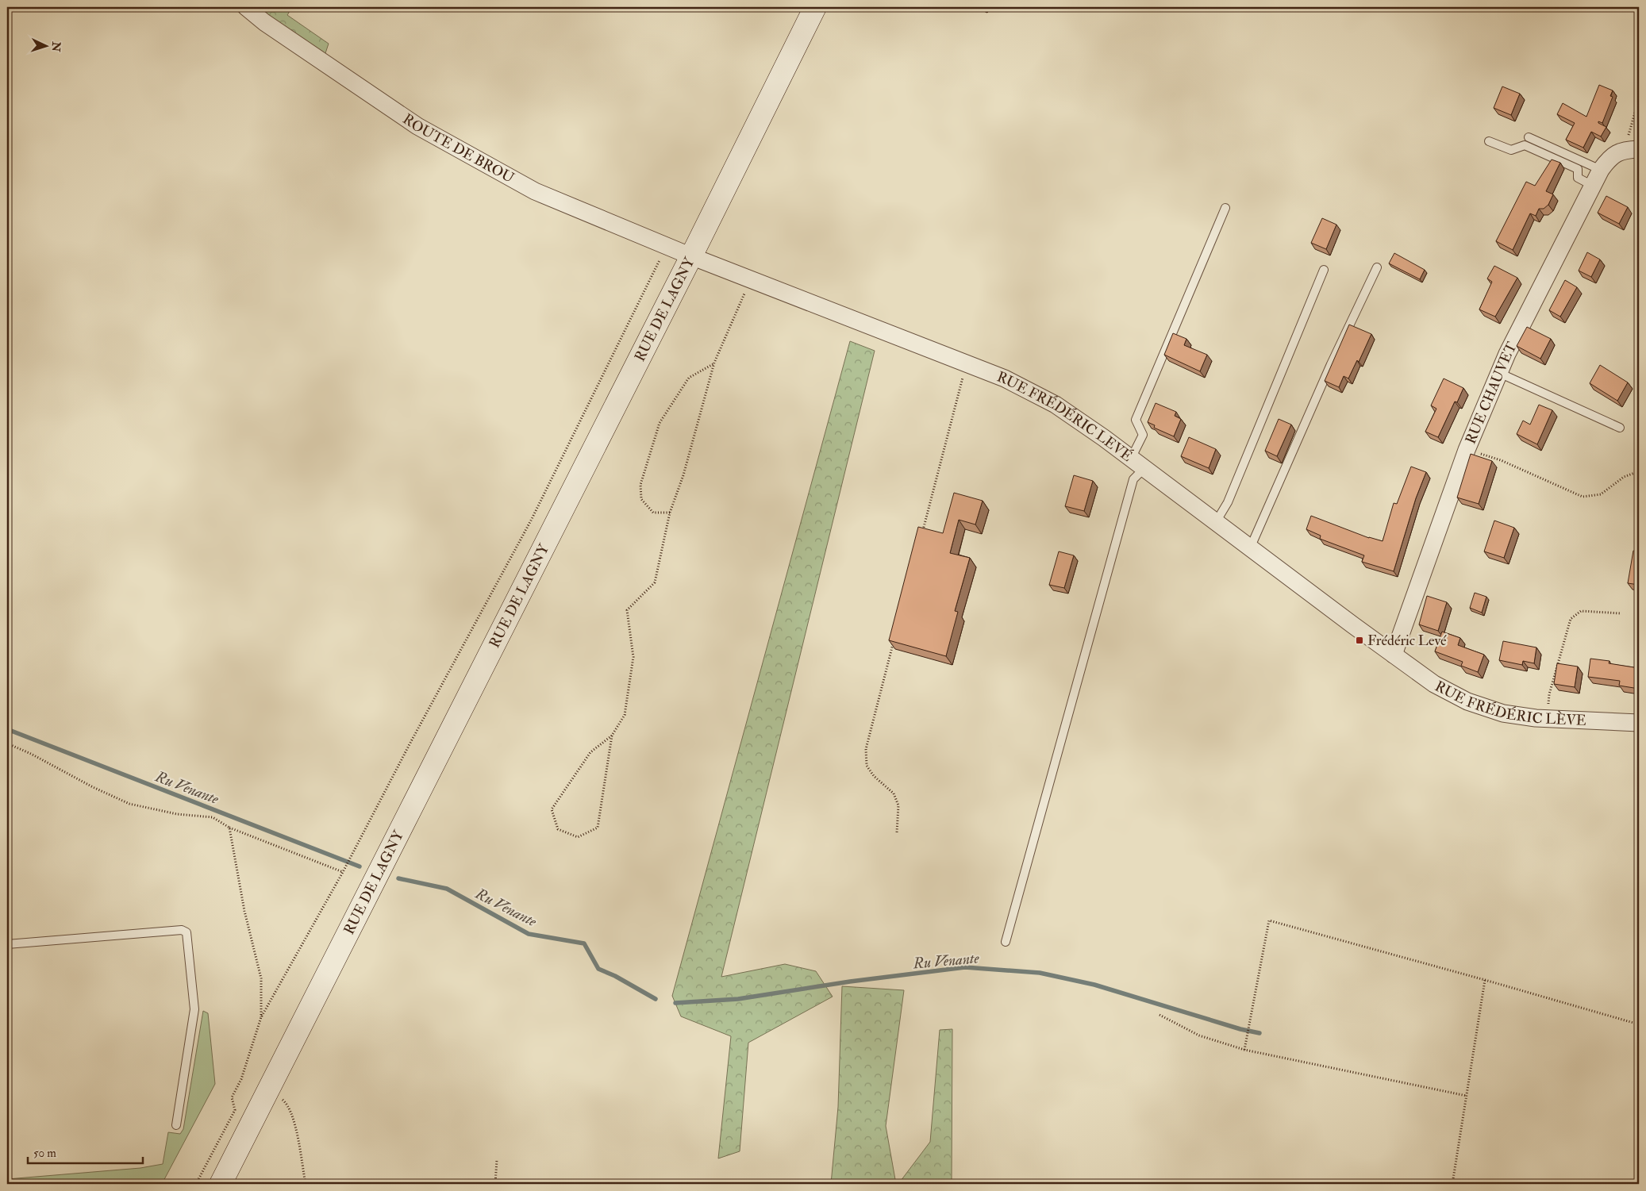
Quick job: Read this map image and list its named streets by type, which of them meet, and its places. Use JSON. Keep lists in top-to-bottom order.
{
  "streets": {
    "main road": ["RUE DE LAGNY"],
    "street": [
      "ROUTE DE BROU",
      "RUE CHAUVET",
      "RUE FRÉDÉRIC LEVÉ",
      "RUE FRÉDÉRIC LÈVE"
    ]
  },
  "crossings": [
    ["ROUTE DE BROU", "RUE DE LAGNY"],
    ["ROUTE DE BROU", "RUE FRÉDÉRIC LEVÉ"],
    ["RUE DE LAGNY", "RUE FRÉDÉRIC LEVÉ"],
    ["RUE CHAUVET", "RUE FRÉDÉRIC LEVÉ"],
    ["RUE CHAUVET", "RUE FRÉDÉRIC LÈVE"],
    ["RUE FRÉDÉRIC LEVÉ", "RUE FRÉDÉRIC LÈVE"]
  ],
  "water": ["Ru Venante"],
  "places": {
    "transit": ["Frédéric Levé"]
  },
  "scale_bar": "50 m",
  "north": "right"
}
